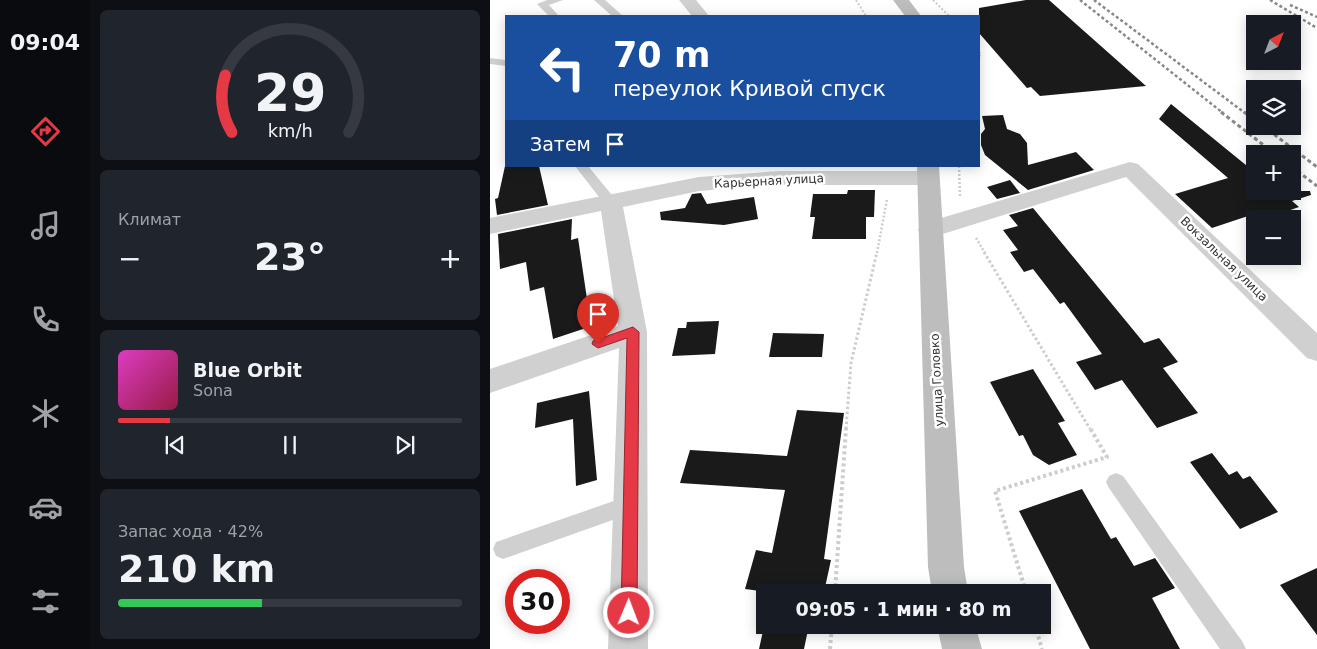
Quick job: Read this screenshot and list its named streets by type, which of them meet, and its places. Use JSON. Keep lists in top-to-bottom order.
{
  "streets": {
    "main road": ["улица Головко"],
    "street": ["Карьерная улица", "Вокзальная улица"]
  },
  "crossings": [
    ["Карьерная улица", "улица Головко"]
  ],
  "north": "top right",
  "page": {
    "tabs": "09:04",
    "map_buttons": ["+", "−"],
    "turn": ["70 m", "переулок Кривой спуск"],
    "then": "Затем",
    "tile": [
      "Климат",
      ["Запас хода · 42%", "210 km"]
    ],
    "heat": ["−", "23°", "+"],
    "song": ["Blue Orbit", "Sona"],
    "limit": "30",
    "trip": "09:05 · 1 мин · 80 m",
    "gauge": ["29", "km/h"]
  }
}
